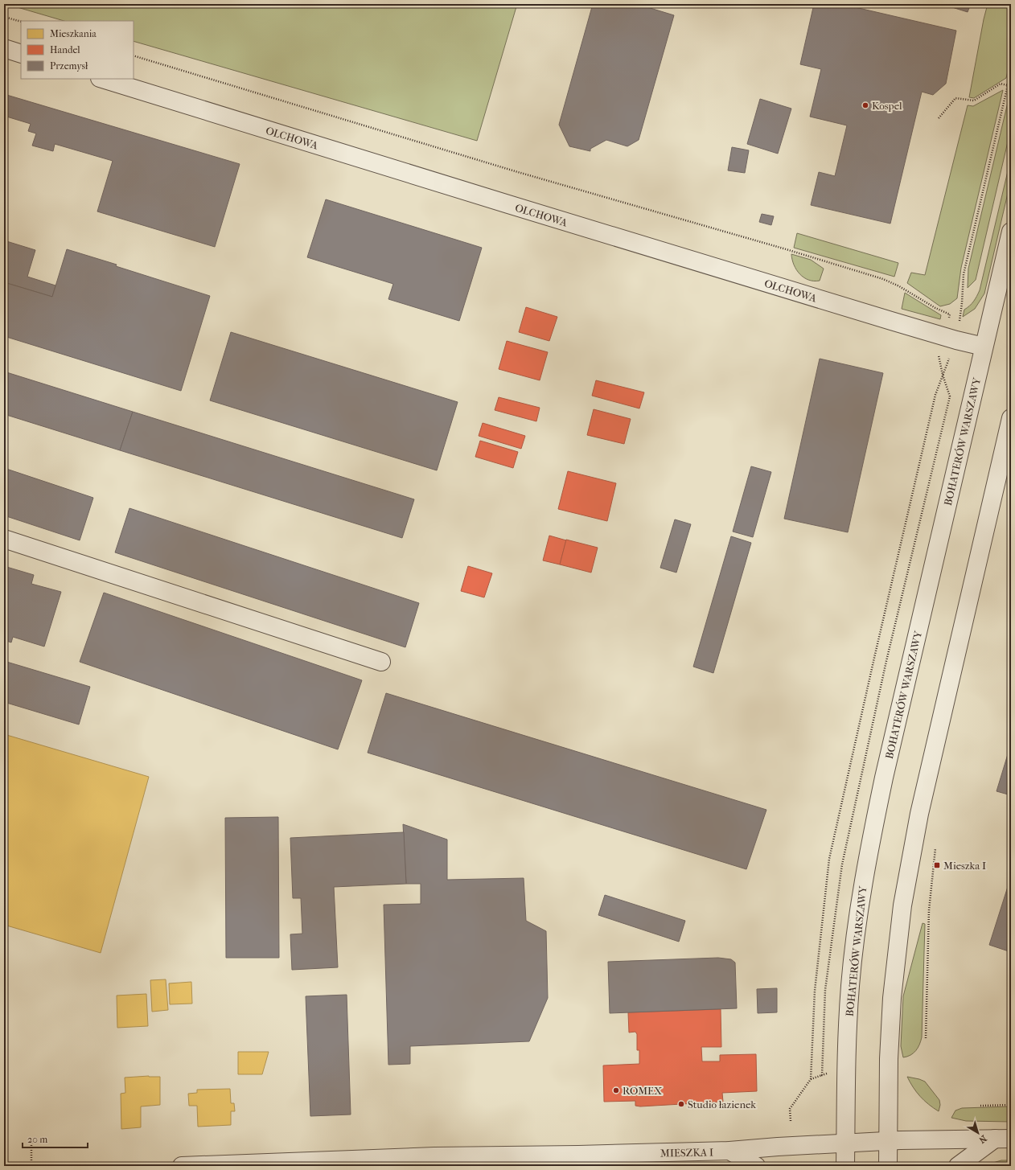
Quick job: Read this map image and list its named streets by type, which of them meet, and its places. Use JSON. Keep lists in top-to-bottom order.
{
  "streets": {
    "street": ["OLCHOWA", "BOHATERÓW WARSZAWY", "MIESZKA I"]
  },
  "crossings": [
    ["OLCHOWA", "BOHATERÓW WARSZAWY"],
    ["BOHATERÓW WARSZAWY", "MIESZKA I"]
  ],
  "places": {
    "other": ["Kospel", "ROMEX", "Studio łazienek"],
    "transit": ["Mieszka I"]
  },
  "legend": ["Mieszkania", "Handel", "Przemysł"],
  "scale_bar": "20 m",
  "north": "bottom right"
}
